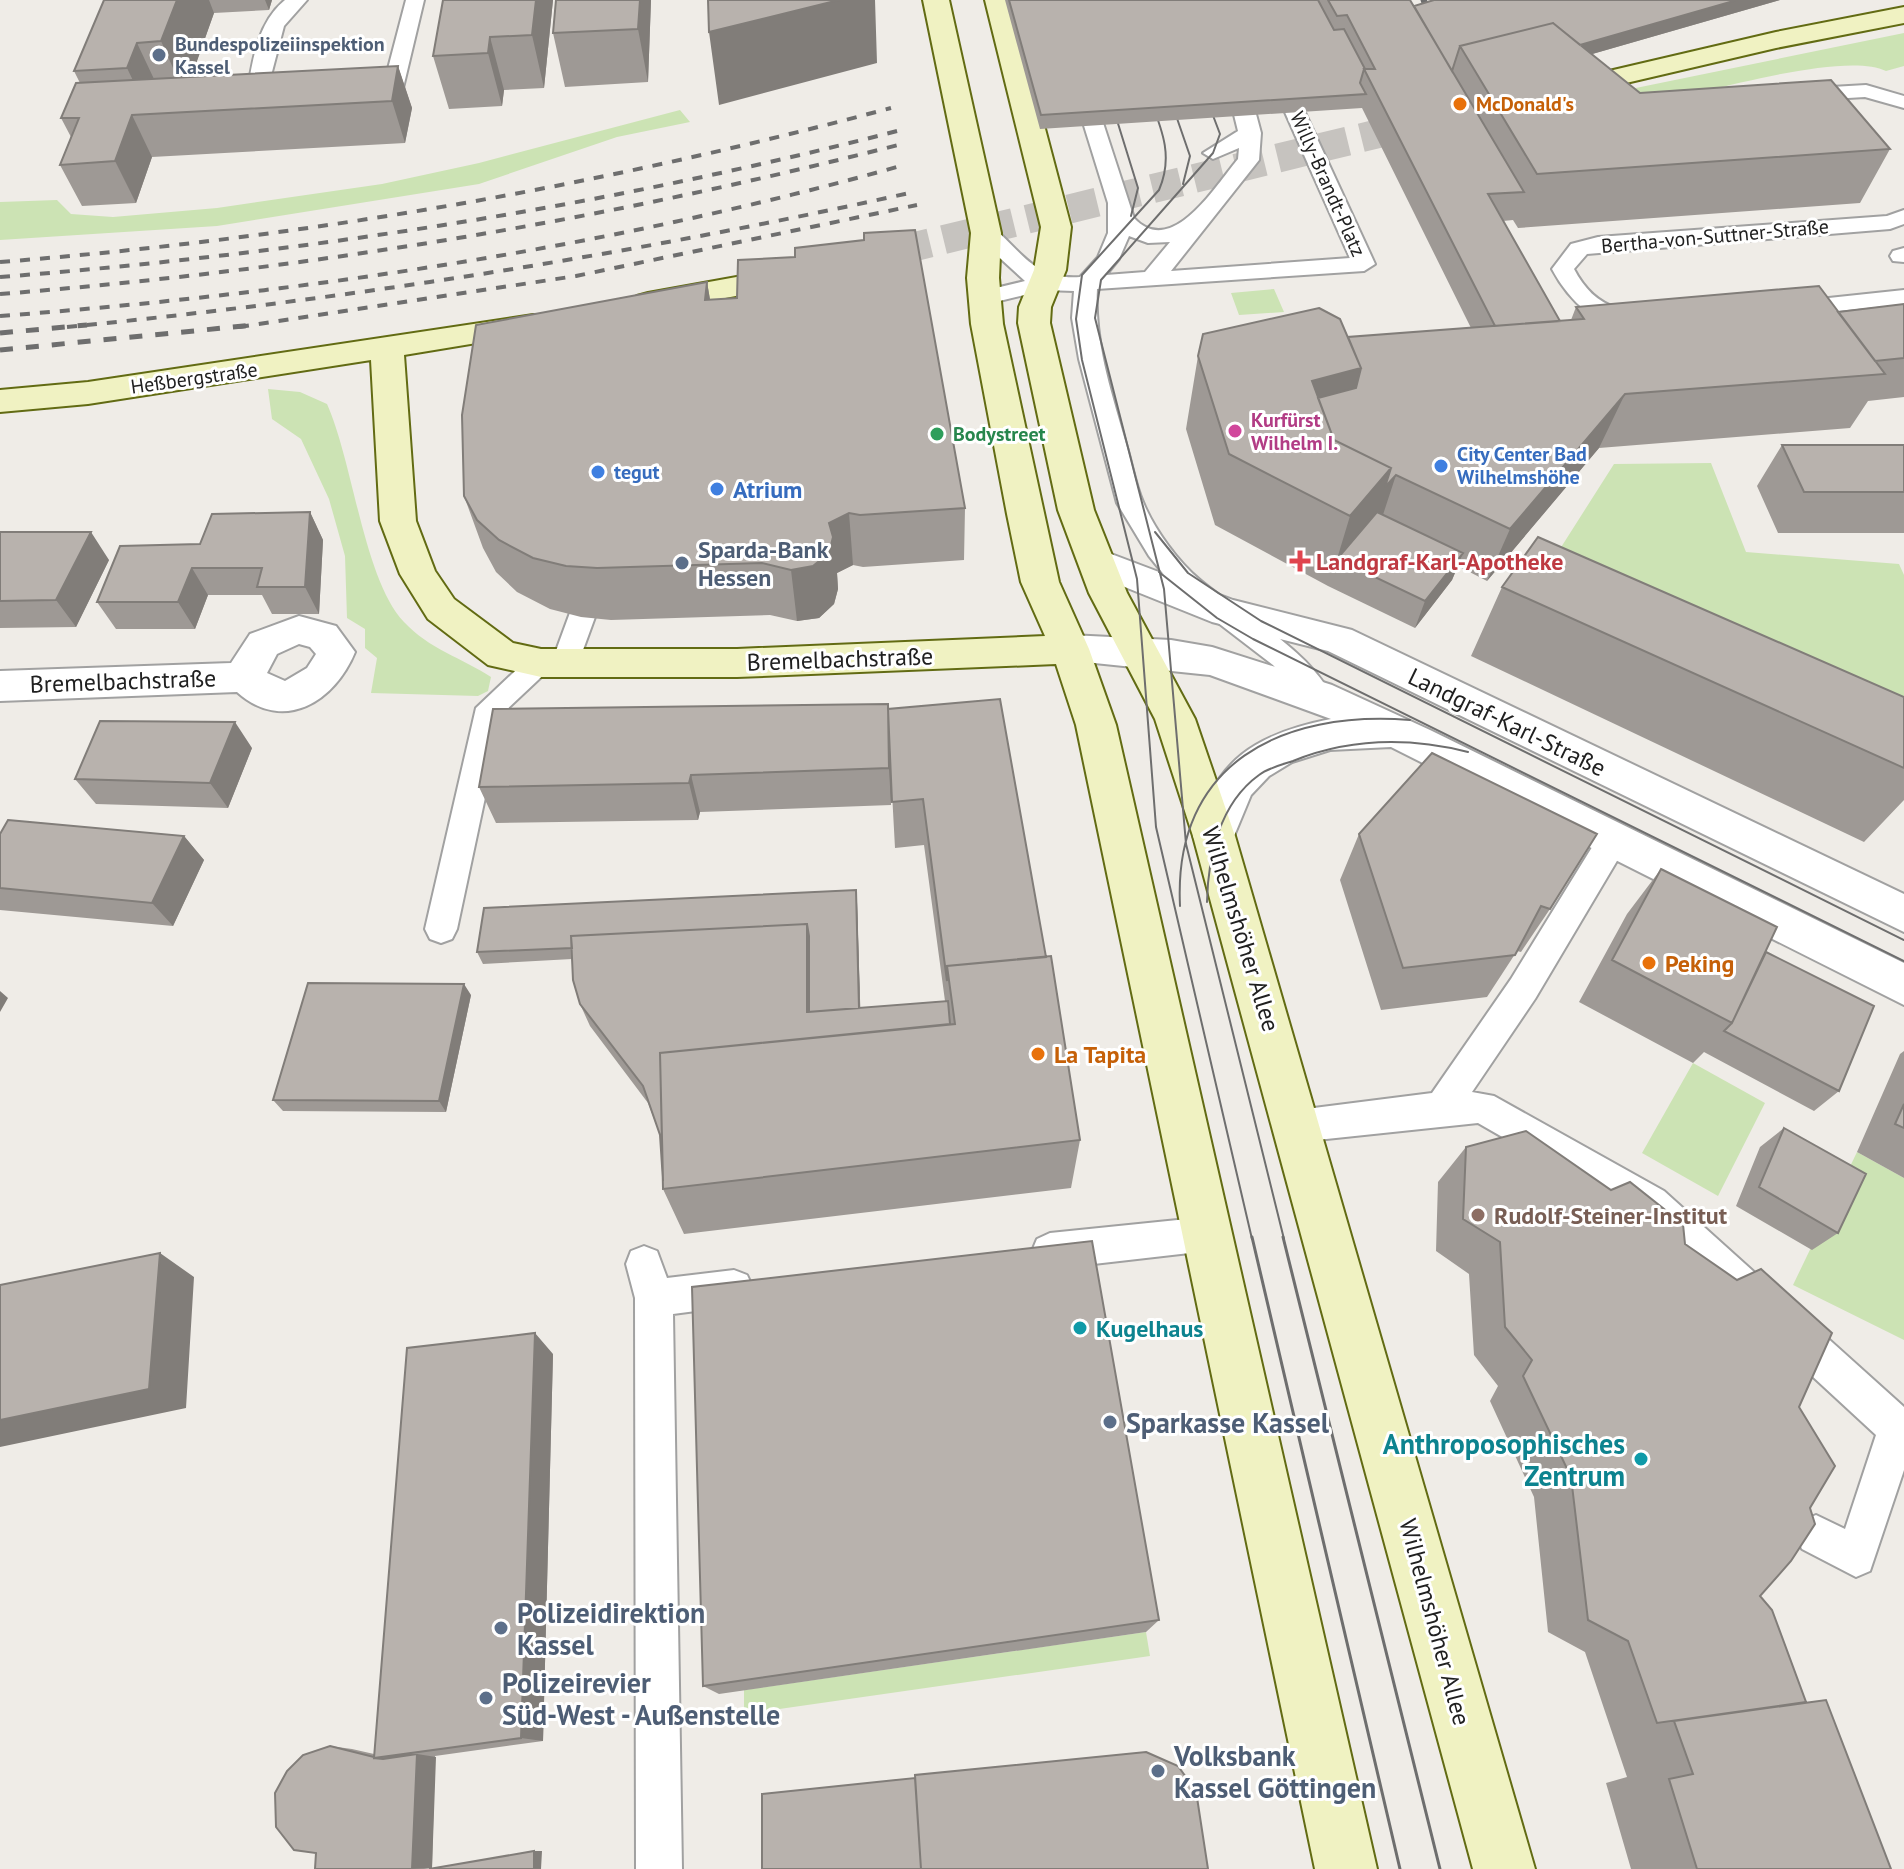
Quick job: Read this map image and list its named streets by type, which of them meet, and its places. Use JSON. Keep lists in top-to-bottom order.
{
  "streets": {
    "main road": ["Heßbergstraße", "Bremelbachstraße", "Wilhelmshöher Allee"],
    "street": ["Landgraf-Karl-Straße"],
    "lane": ["Willy-Brandt-Platz", "Bertha-von-Suttner-Straße"]
  },
  "crossings": [
    ["Heßbergstraße", "Bremelbachstraße"],
    ["Bremelbachstraße", "Wilhelmshöher Allee"],
    ["Landgraf-Karl-Straße", "Wilhelmshöher Allee"]
  ],
  "places": {
    "other": [
      "Bundespolizeiinspektion Kassel",
      "McDonald's",
      "Kurfürst Wilhelm I.",
      "Bodystreet",
      "City Center Bad Wilhelmshöhe",
      "tegut",
      "Atrium",
      "Sparda-Bank Hessen",
      "Peking",
      "La Tapita",
      "Rudolf-Steiner-Institut",
      "Kugelhaus",
      "Sparkasse Kassel",
      "Anthroposophisches Zentrum",
      "Polizeidirektion Kassel",
      "Polizeirevier Süd-West - Außenstelle",
      "Volksbank Kassel Göttingen"
    ],
    "health": ["Landgraf-Karl-Apotheke"]
  }
}
